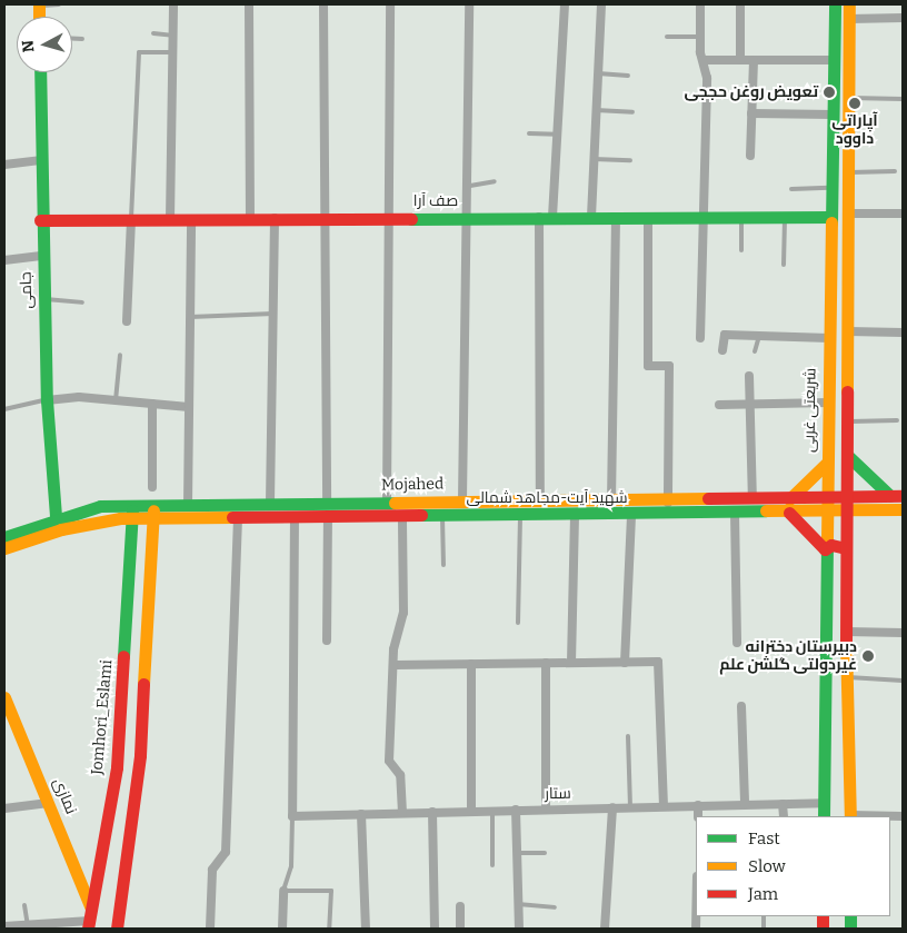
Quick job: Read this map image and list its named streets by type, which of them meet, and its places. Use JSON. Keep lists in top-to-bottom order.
{
  "streets": {
    "main road": [
      "صف آرا",
      "جامی",
      "شریعتی غربی",
      "Mojahed",
      "شهید آیت-مجاهد شمالی",
      "Jomhori_Eslami",
      "نمازی"
    ],
    "street": ["ستار"]
  },
  "crossings": [
    ["صف آرا", "جامی"],
    ["صف آرا", "شریعتی غربی"],
    ["شریعتی غربی", "Mojahed"],
    ["شریعتی غربی", "ستار"],
    ["Mojahed", "شهید آیت-مجاهد شمالی"],
    ["شهید آیت-مجاهد شمالی", "Jomhori_Eslami"],
    ["Jomhori_Eslami", "نمازی"]
  ],
  "places": ["تعویض روغن حججی", "آپاراتی داوود", "دبیرستان دخترانه غیردولتی گلشن علم"],
  "legend": ["Fast", "Slow", "Jam"],
  "north": "left"
}
